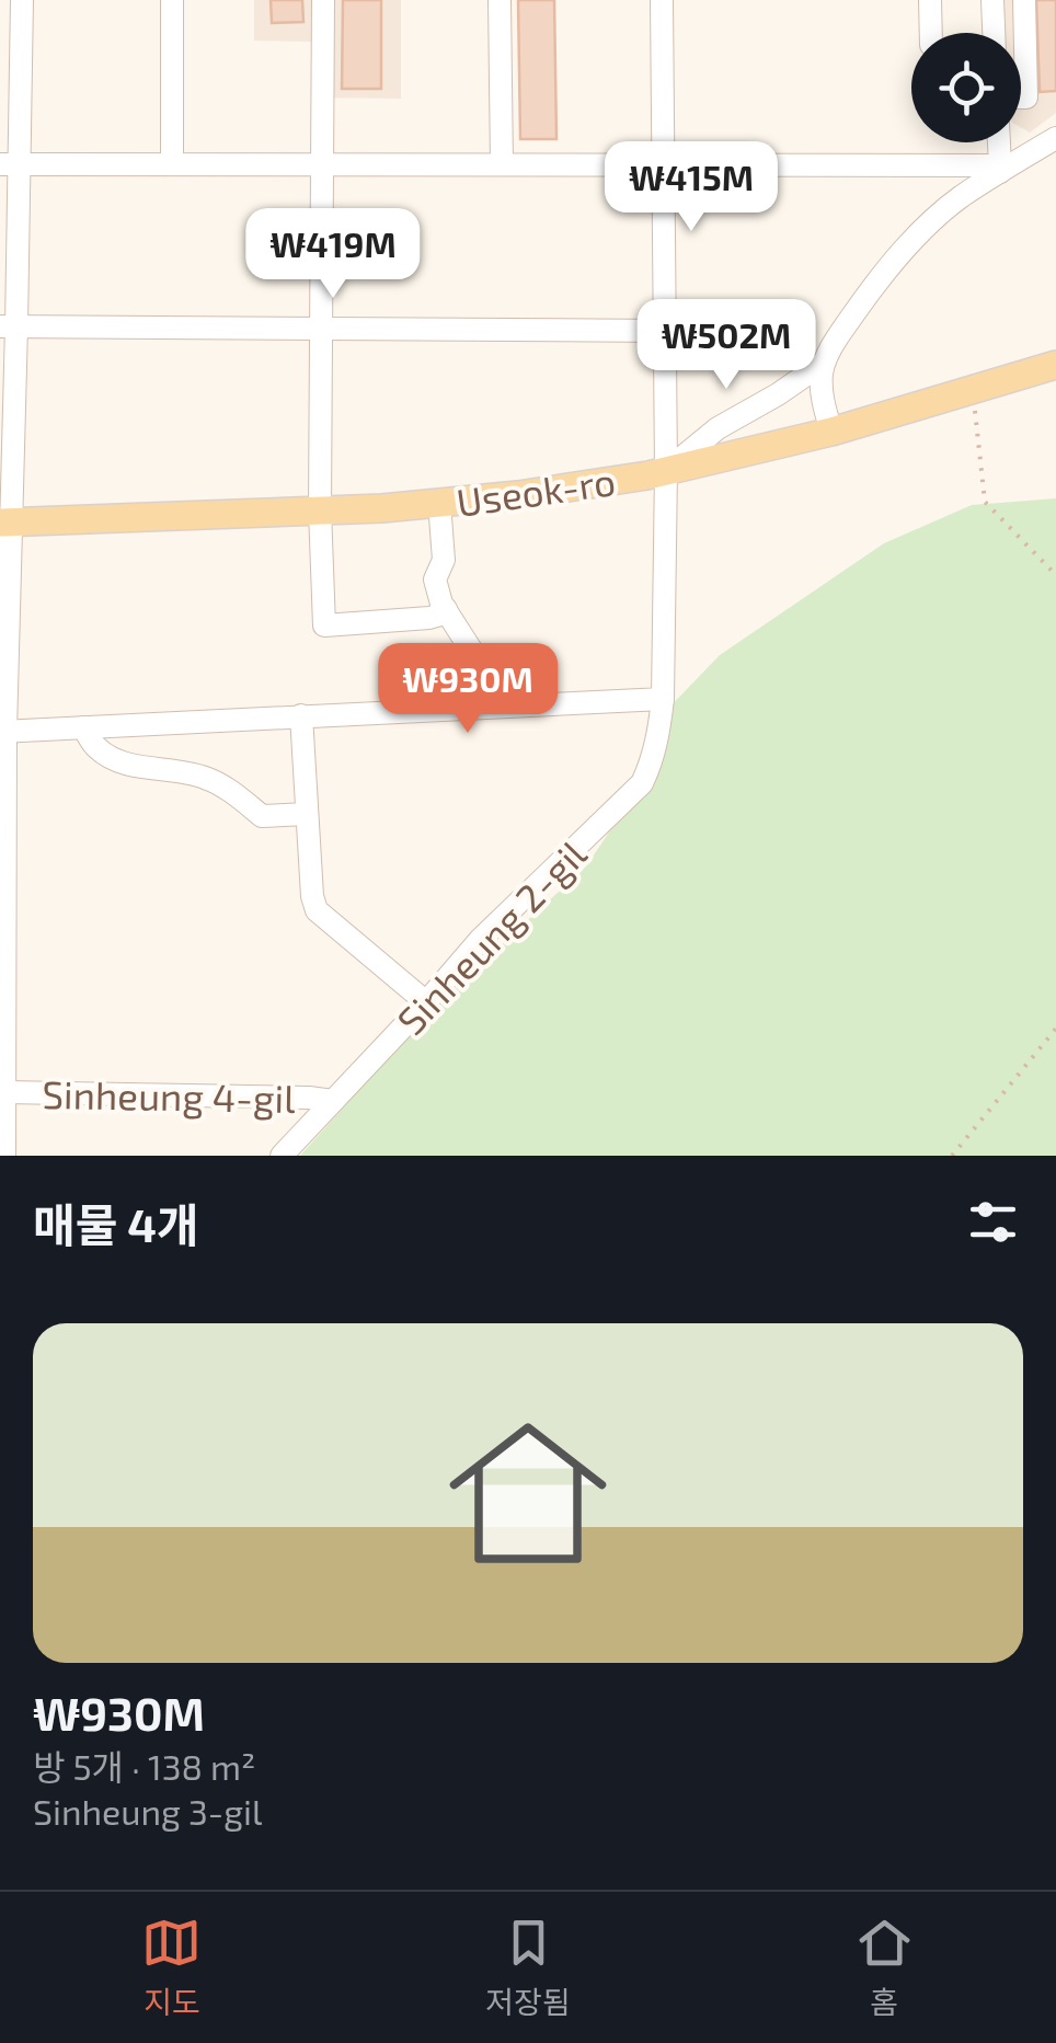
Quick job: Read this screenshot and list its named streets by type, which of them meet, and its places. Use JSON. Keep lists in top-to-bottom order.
{
  "streets": {
    "main road": ["Useok-ro"],
    "street": ["Sinheung 2-gil", "Sinheung 4-gil"]
  },
  "crossings": [
    ["Useok-ro", "Sinheung 2-gil"],
    ["Sinheung 2-gil", "Sinheung 4-gil"]
  ],
  "page": {
    "price": [
      "₩415M",
      "₩419M",
      "₩502M",
      "₩930M"
    ],
    "heading": "매물 4개",
    "list": [
      {
        "name": "₩930M",
        "note": "방 5개 · 138 m² · Sinheung 3-gil"
      }
    ],
    "tabs": ["지도", "저장됨", "홈"]
  }
}
